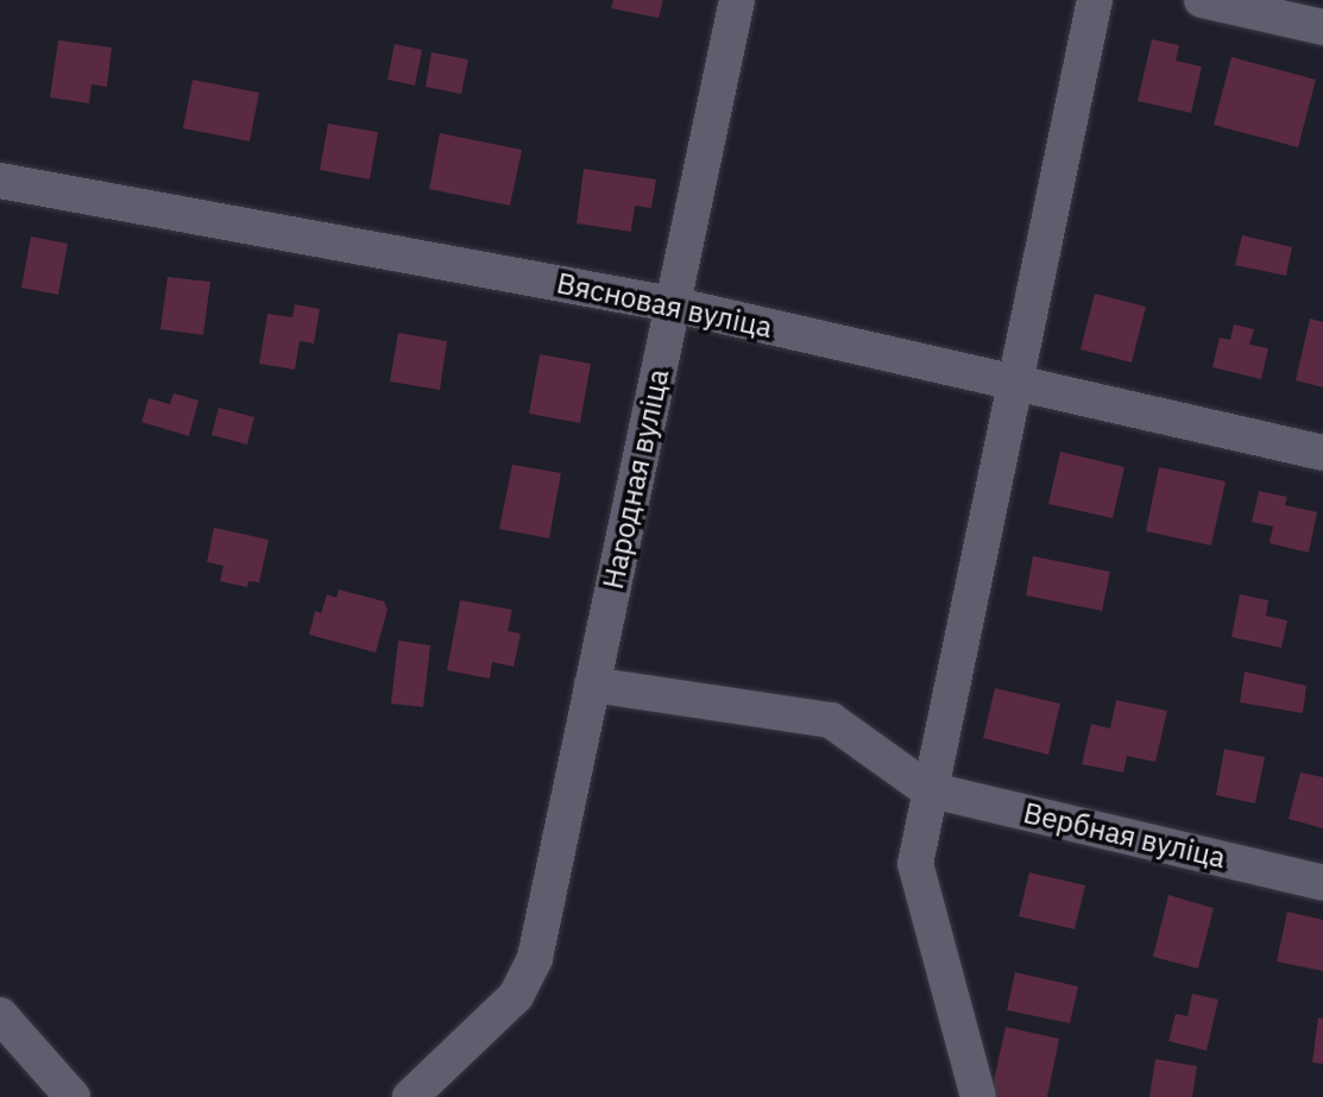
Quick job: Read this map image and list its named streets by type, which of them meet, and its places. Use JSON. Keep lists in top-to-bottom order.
{
  "streets": {
    "street": ["Вясновая вуліца", "Народная вуліца", "Вербная вуліца"]
  },
  "crossings": [
    ["Вясновая вуліца", "Народная вуліца"]
  ]
}
